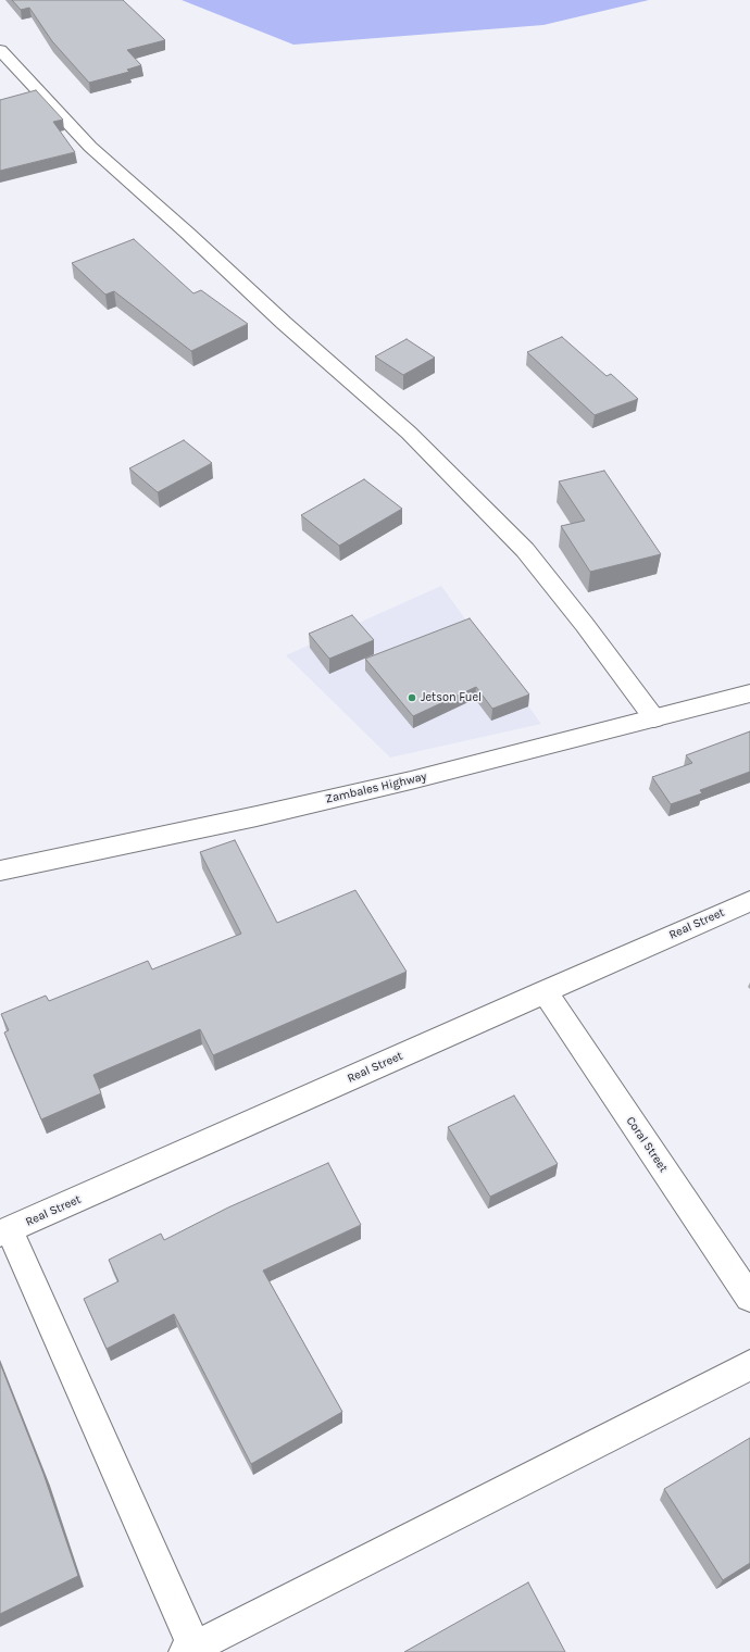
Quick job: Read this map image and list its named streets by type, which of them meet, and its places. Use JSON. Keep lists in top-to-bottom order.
{
  "streets": {
    "street": ["Zambales Highway", "Real Street", "Coral Street"]
  },
  "crossings": [
    ["Real Street", "Coral Street"]
  ],
  "places": ["Jetson Fuel"]
}
